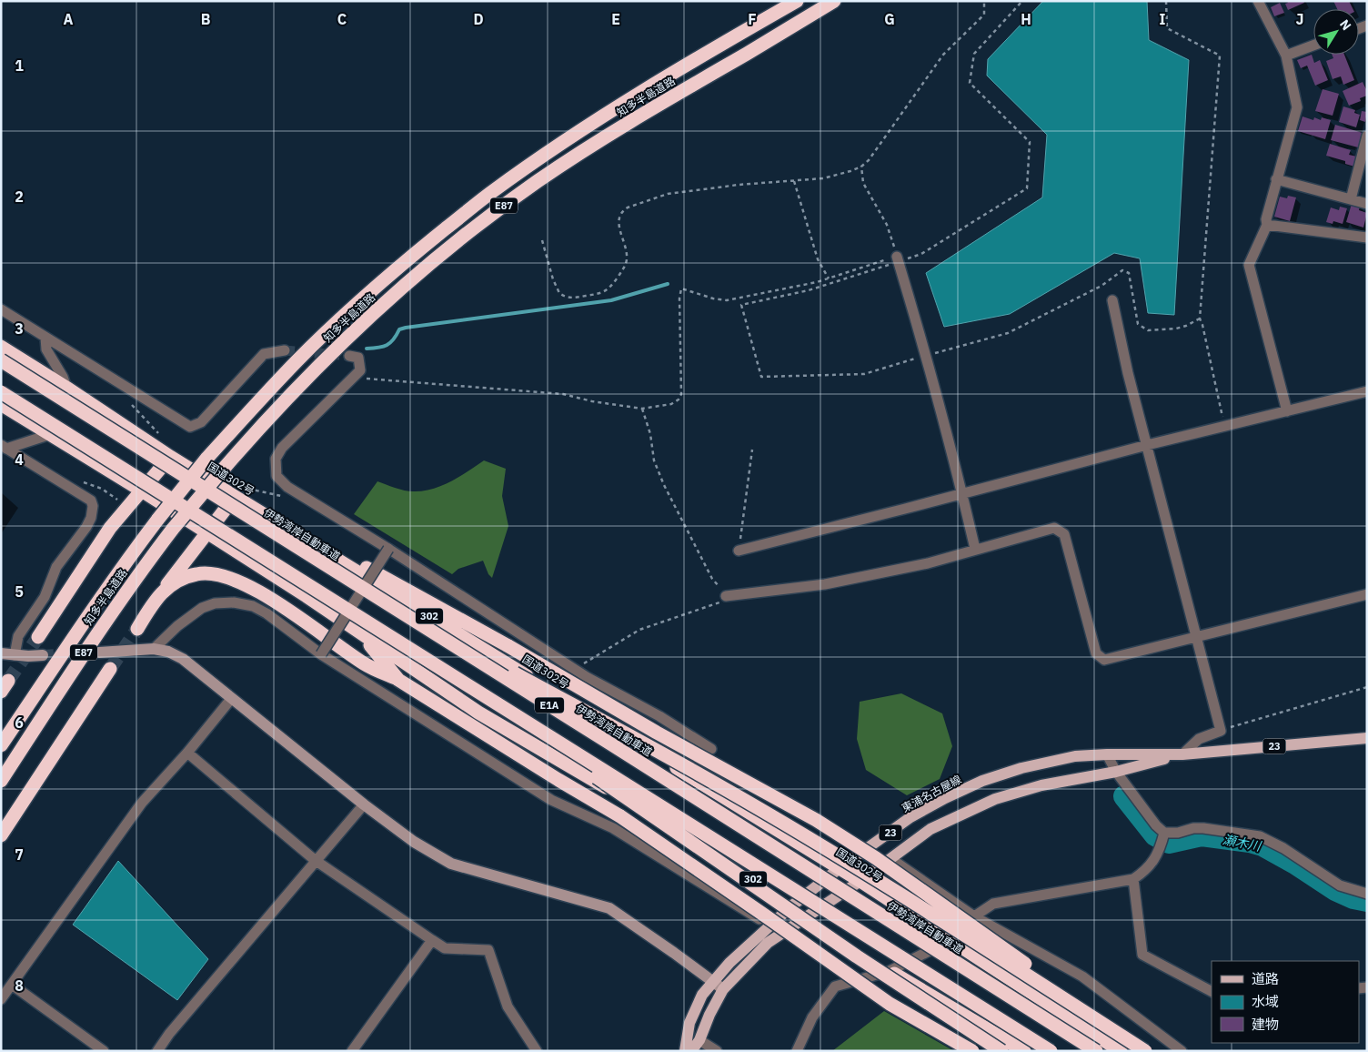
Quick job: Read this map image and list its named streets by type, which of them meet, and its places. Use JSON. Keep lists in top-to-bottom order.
{
  "streets": {
    "highway": [
      "知多半島道路",
      "E87",
      "国道302号",
      "伊勢湾岸自動車道",
      "302",
      "E1A"
    ],
    "main road": ["23", "東浦名古屋線"]
  },
  "crossings": [
    ["国道302号", "東浦名古屋線"],
    ["302", "東浦名古屋線"]
  ],
  "water": ["瀬木川"],
  "legend": ["道路", "水域", "建物"],
  "north": "top right",
  "grid": {
    "columns": [
      "A",
      "B",
      "C",
      "D",
      "E",
      "F",
      "G",
      "H",
      "I",
      "J"
    ],
    "rows": [
      "1",
      "2",
      "3",
      "4",
      "5",
      "6",
      "7",
      "8"
    ]
  }
}
